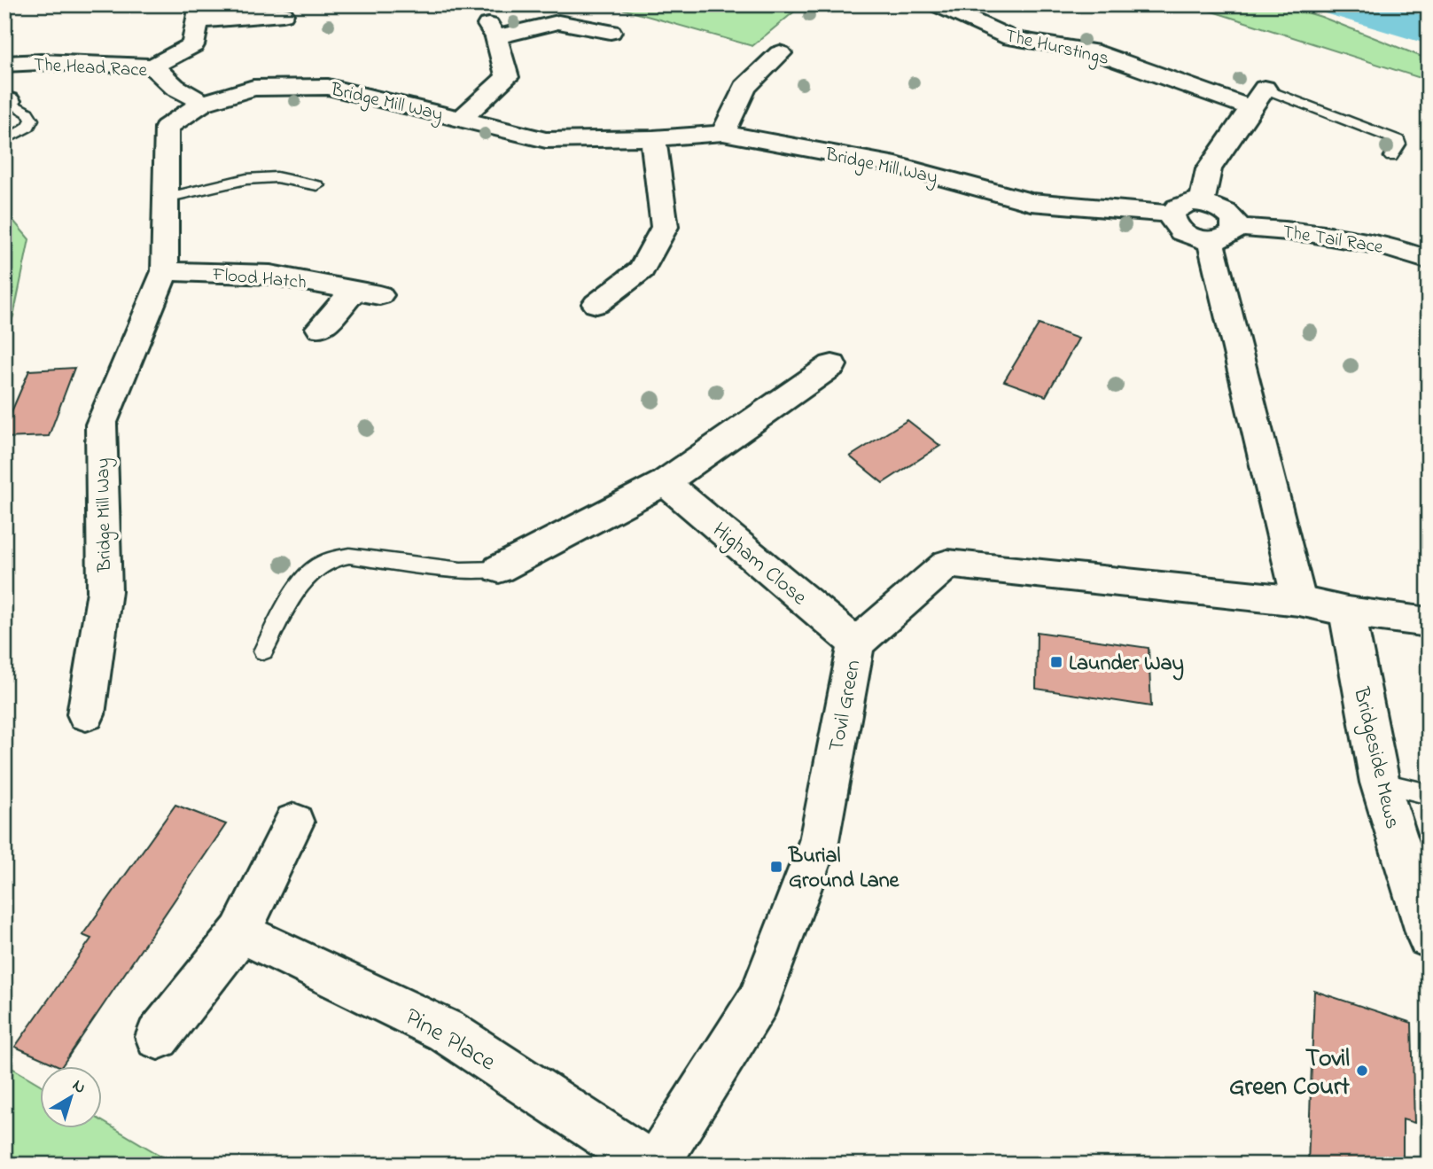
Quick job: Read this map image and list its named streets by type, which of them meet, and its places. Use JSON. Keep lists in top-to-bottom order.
{
  "streets": {
    "street": [
      "The Hurstings",
      "The Head Race",
      "Bridge Mill Way",
      "The Tail Race",
      "Flood Hatch",
      "Higham Close",
      "Tovil Green",
      "Bridgeside Mews",
      "Pine Place"
    ]
  },
  "crossings": [
    ["The Head Race", "Bridge Mill Way"],
    ["Bridge Mill Way", "Flood Hatch"],
    ["Higham Close", "Tovil Green"],
    ["Tovil Green", "Bridgeside Mews"]
  ],
  "places": {
    "transit": ["Launder Way", "Burial Ground Lane"],
    "other": ["Tovil Green Court"]
  },
  "north": "top right"
}
